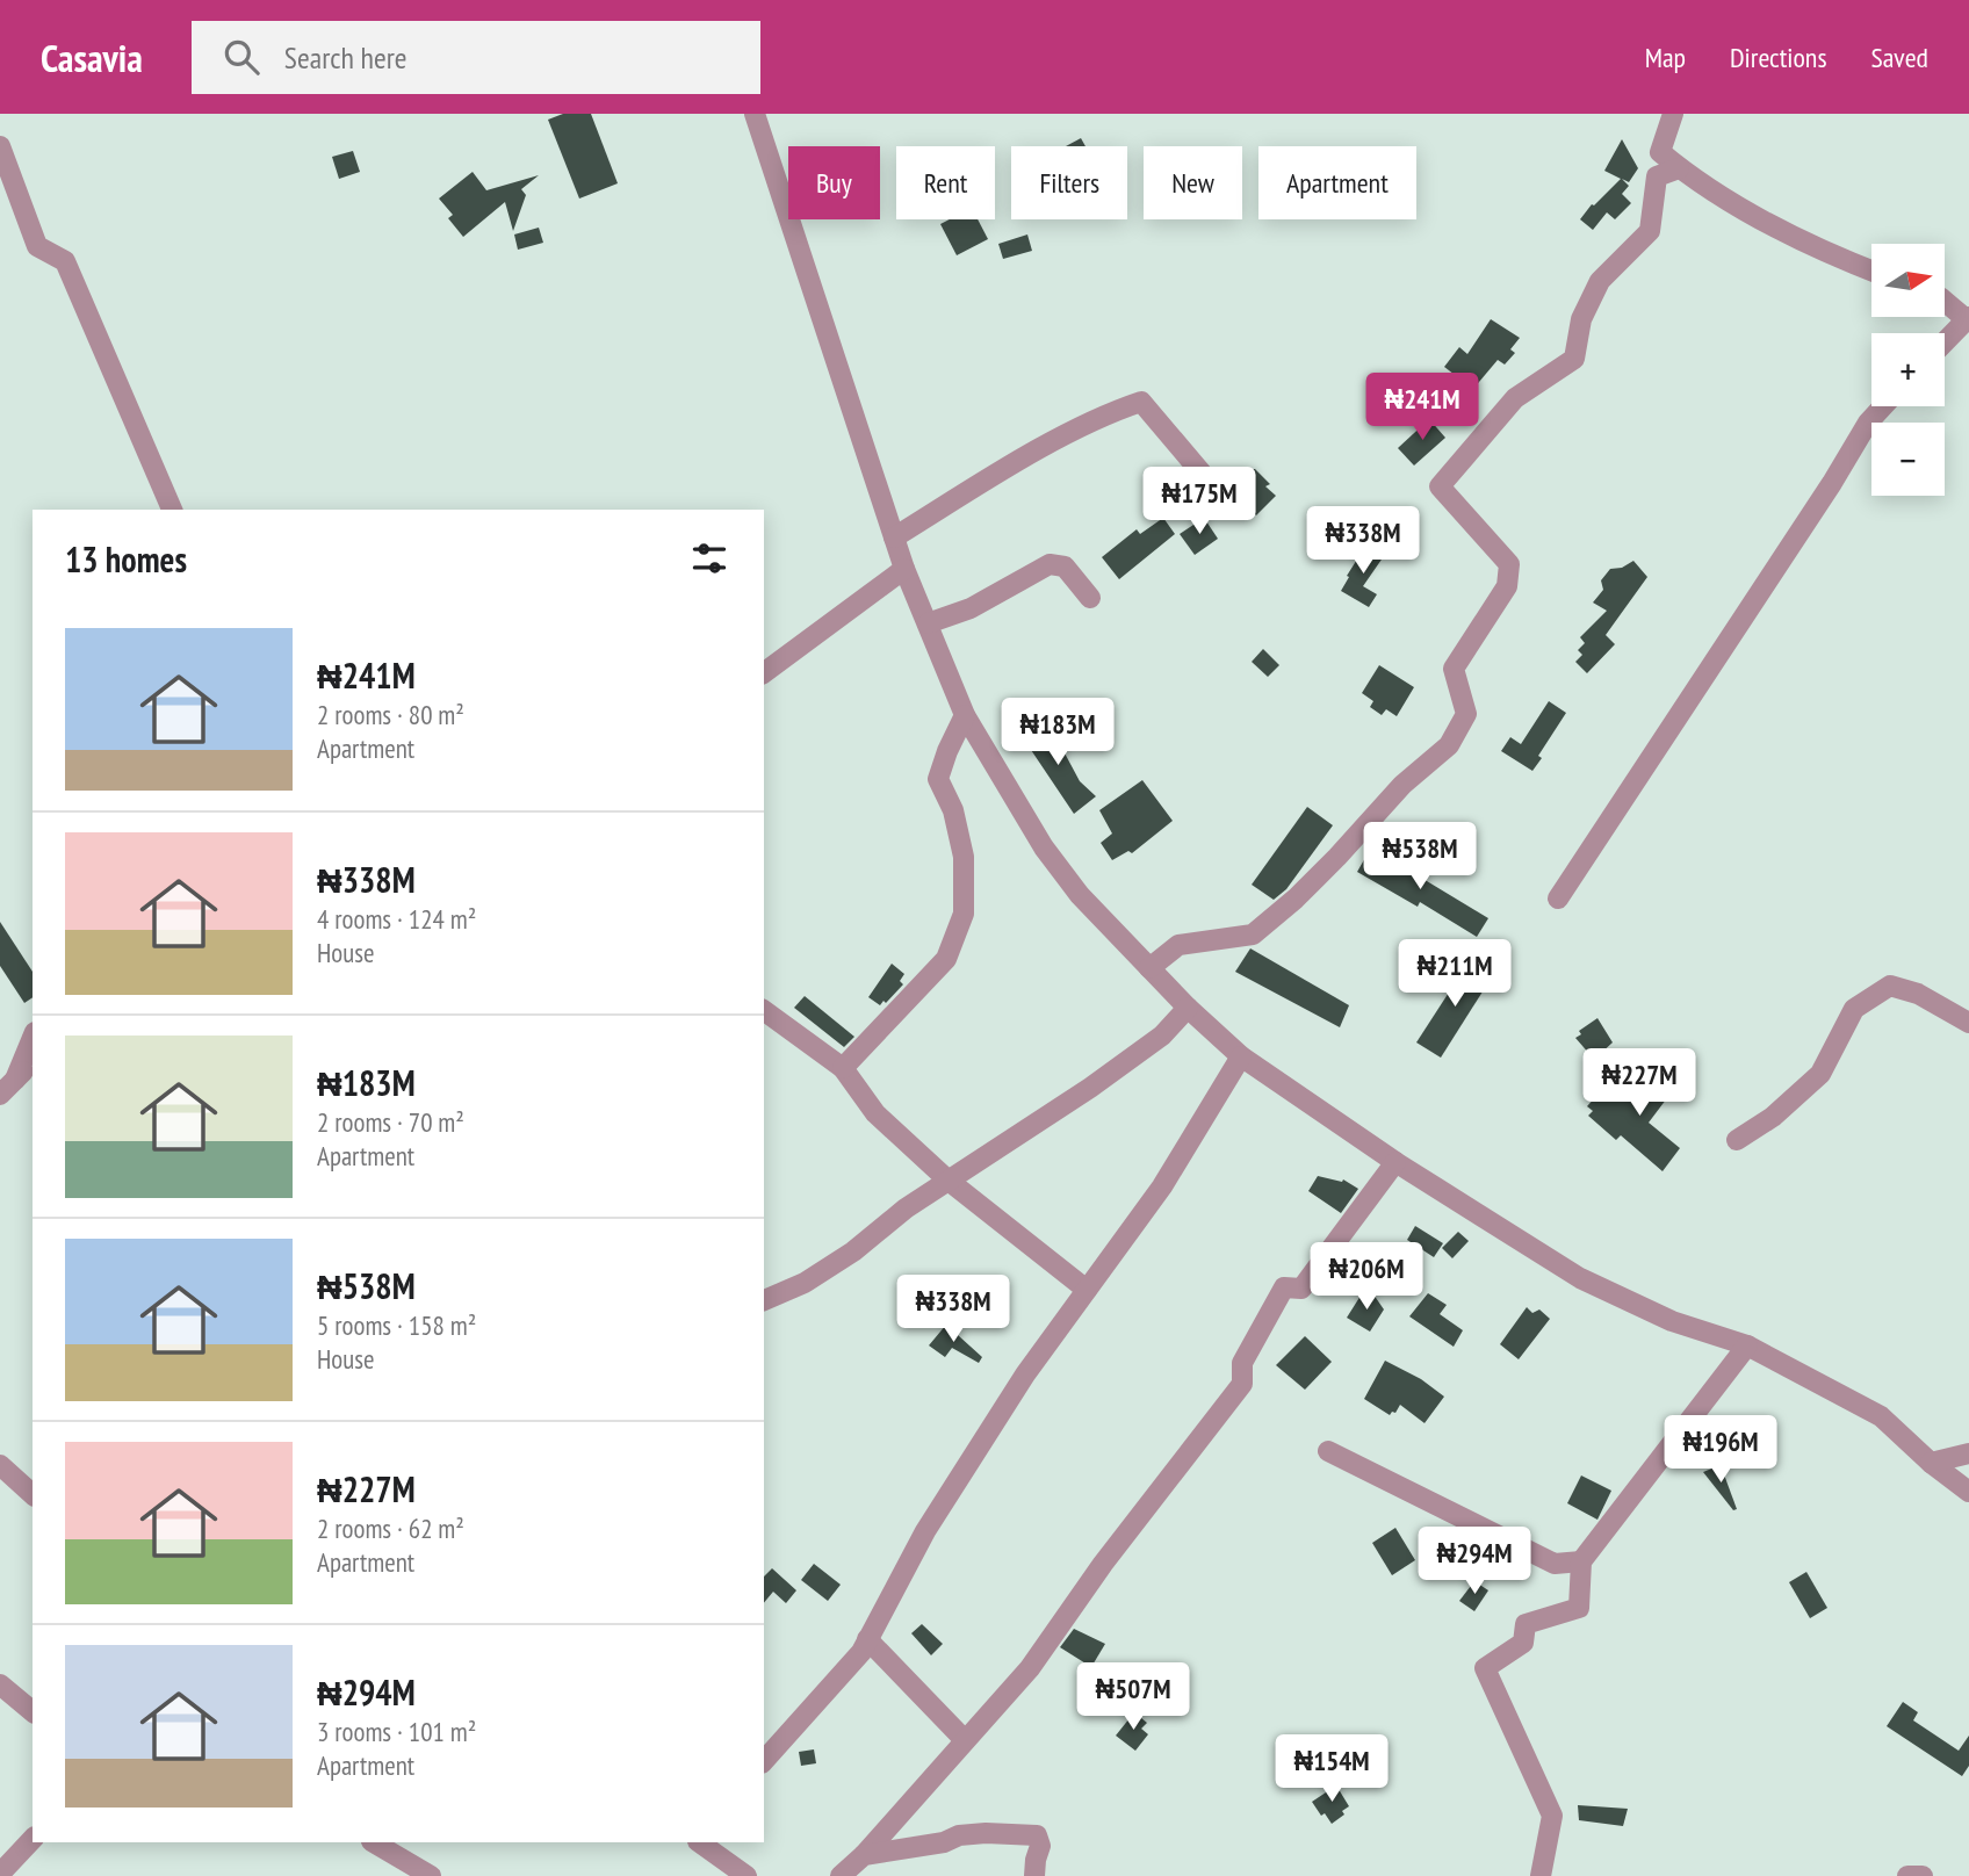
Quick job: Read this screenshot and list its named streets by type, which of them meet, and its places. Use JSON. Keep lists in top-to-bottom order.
{
  "north": "right",
  "page": {
    "header": "Casavia",
    "search": "Search here",
    "nav": ["Map", "Directions", "Saved"],
    "chip": [
      "Buy",
      "Rent",
      "Filters",
      "New",
      "Apartment"
    ],
    "map_buttons": ["+", "−"],
    "price": [
      "₦241M",
      "₦175M",
      "₦338M",
      "₦183M",
      "₦538M",
      "₦211M",
      "₦227M",
      "₦206M",
      "₦338M",
      "₦196M",
      "₦294M",
      "₦507M",
      "₦154M"
    ],
    "heading": "13 homes",
    "list": [
      {
        "name": "₦241M",
        "note": "2 rooms · 80 m² · Apartment"
      },
      {
        "name": "₦338M",
        "note": "4 rooms · 124 m² · House"
      },
      {
        "name": "₦183M",
        "note": "2 rooms · 70 m² · Apartment"
      },
      {
        "name": "₦538M",
        "note": "5 rooms · 158 m² · House"
      },
      {
        "name": "₦227M",
        "note": "2 rooms · 62 m² · Apartment"
      },
      {
        "name": "₦294M",
        "note": "3 rooms · 101 m² · Apartment"
      }
    ]
  }
}
